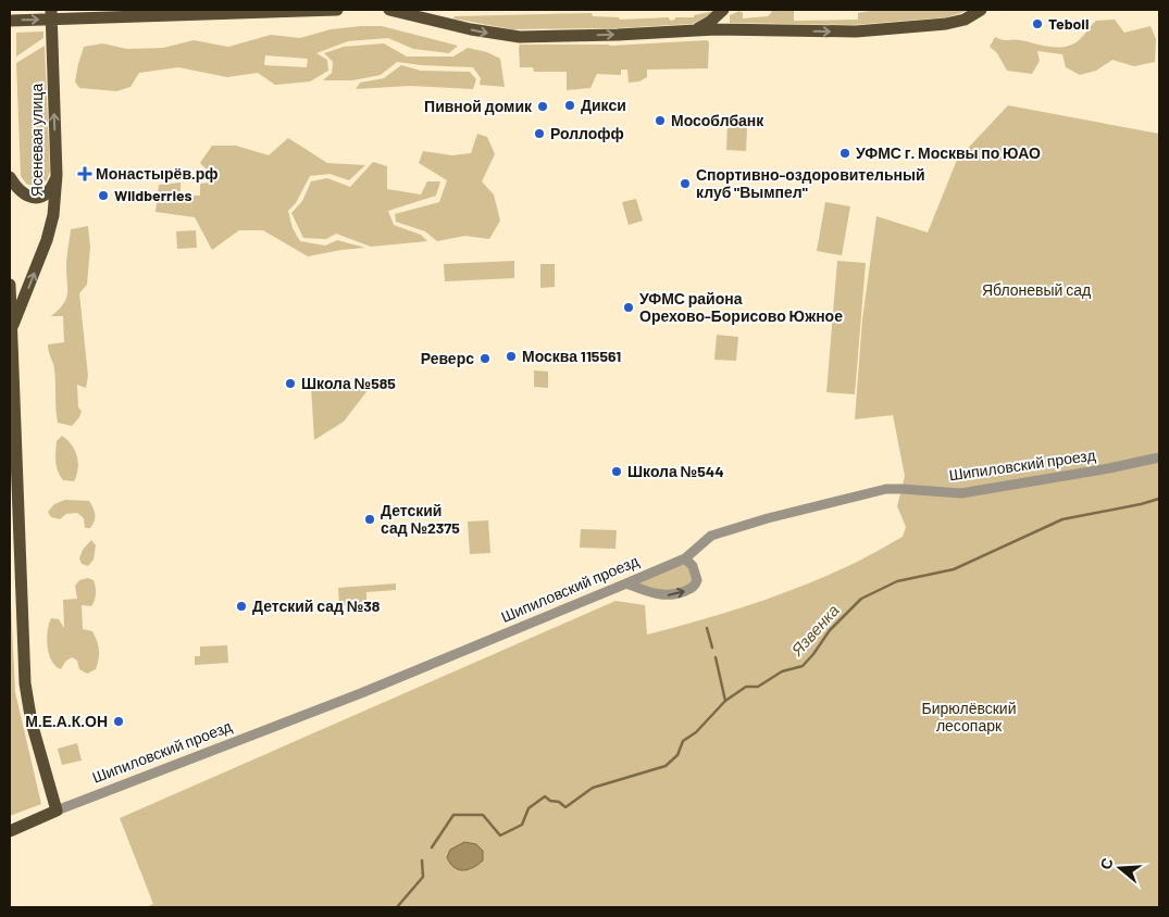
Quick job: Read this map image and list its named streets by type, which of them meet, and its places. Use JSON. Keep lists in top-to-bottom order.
{
  "streets": {
    "main road": ["Ясеневая улица", "Шипиловский проезд"]
  },
  "crossings": [
    ["Ясеневая улица", "Шипиловский проезд"]
  ],
  "one_way": ["Ясеневая улица"],
  "water": ["Язвенка"],
  "parks": ["Яблоневый сад", "Бирюлёвский лесопарк"],
  "places": {
    "other": [
      "Teboil",
      "Дикси",
      "Пивной домик",
      "Мособлбанк",
      "Роллофф",
      "УФМС г. Москвы по ЮАО",
      "Спортивно-оздоровительный клуб \"Вымпел\"",
      "Wildberries",
      "УФМС района Орехово-Борисово Южное",
      "Москва 115561",
      "Реверс",
      "Школа №585",
      "Школа №544",
      "Детский сад №2375",
      "Детский сад №38",
      "М.Е.А.К.ОН"
    ],
    "health": ["Монастырёв.рф"]
  },
  "north": "left"
}
